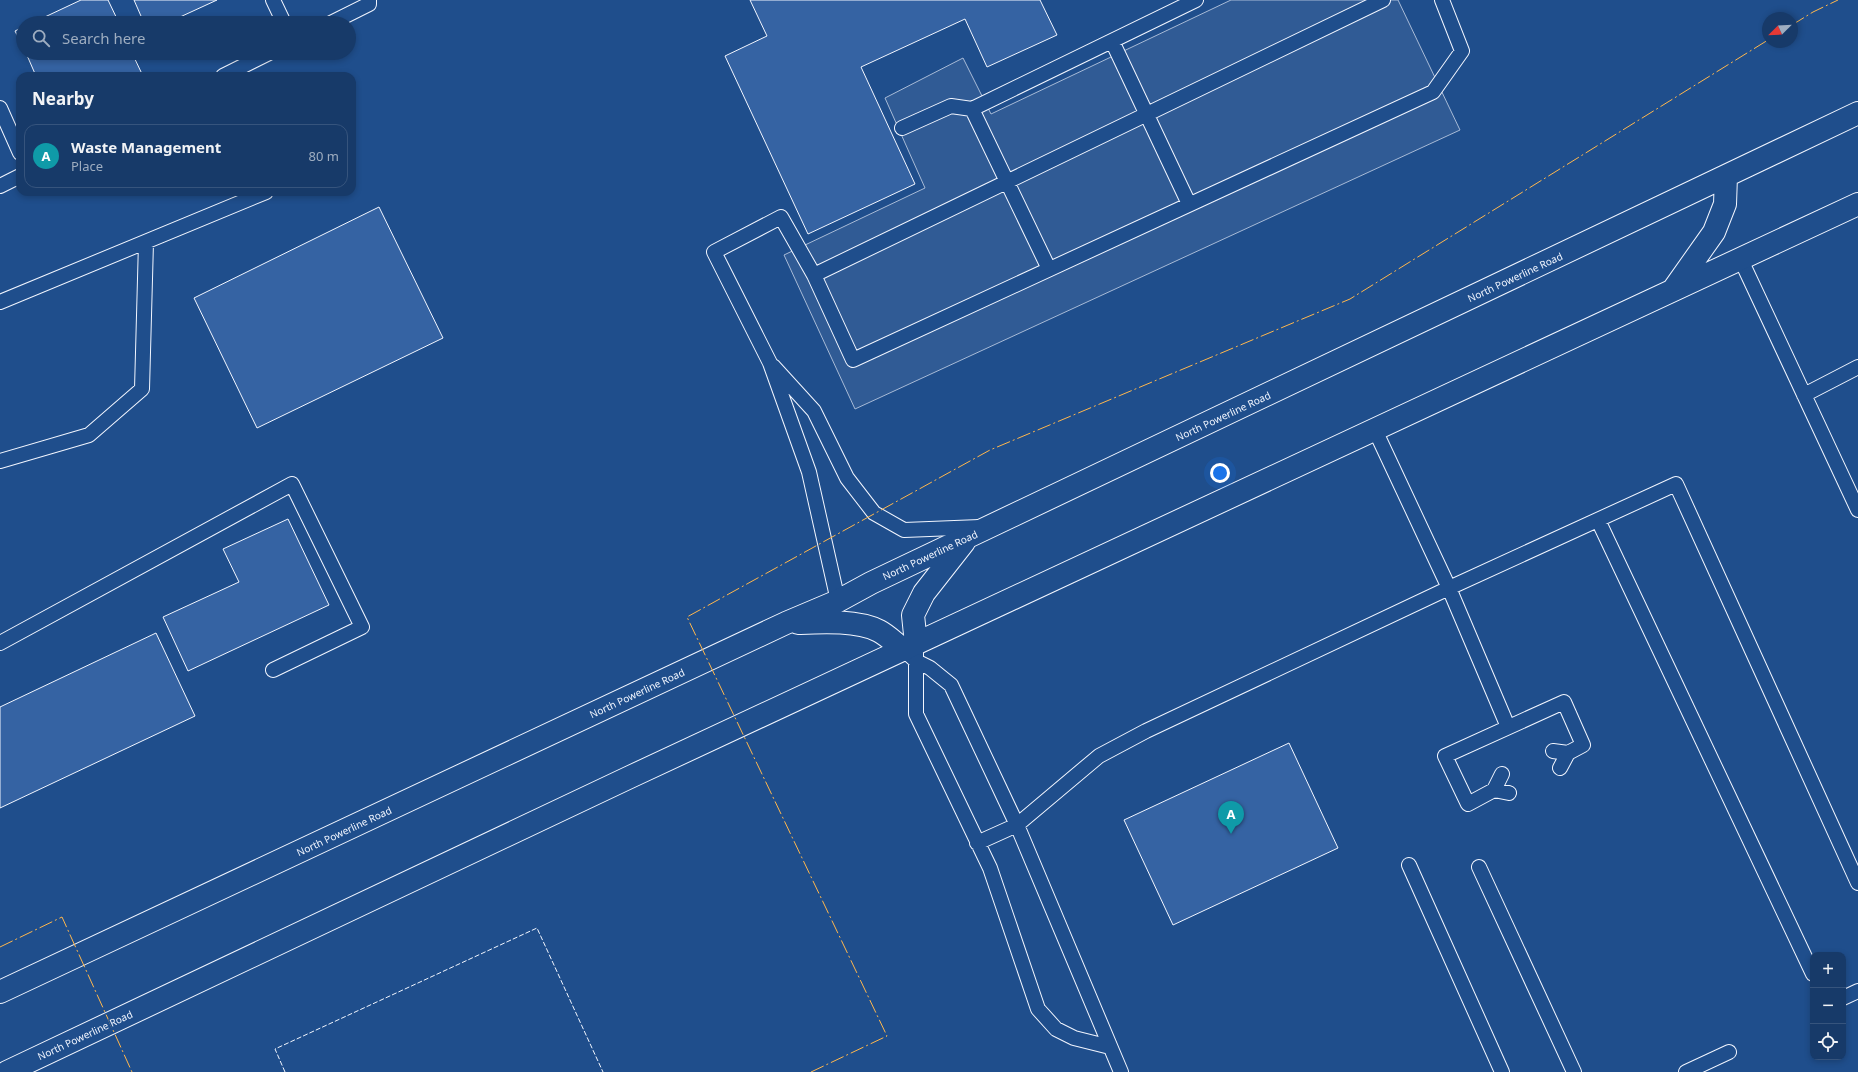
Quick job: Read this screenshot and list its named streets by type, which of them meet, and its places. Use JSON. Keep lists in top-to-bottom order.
{
  "streets": {
    "main road": ["North Powerline Road"]
  },
  "north": "bottom left",
  "page": {
    "search": "Search here",
    "heading": "Nearby",
    "list": [
      {
        "mark": "A",
        "name": "Waste Management",
        "note": "Place",
        "value": "80 m"
      }
    ],
    "pins": "A",
    "map_buttons": ["+", "−"]
  }
}
